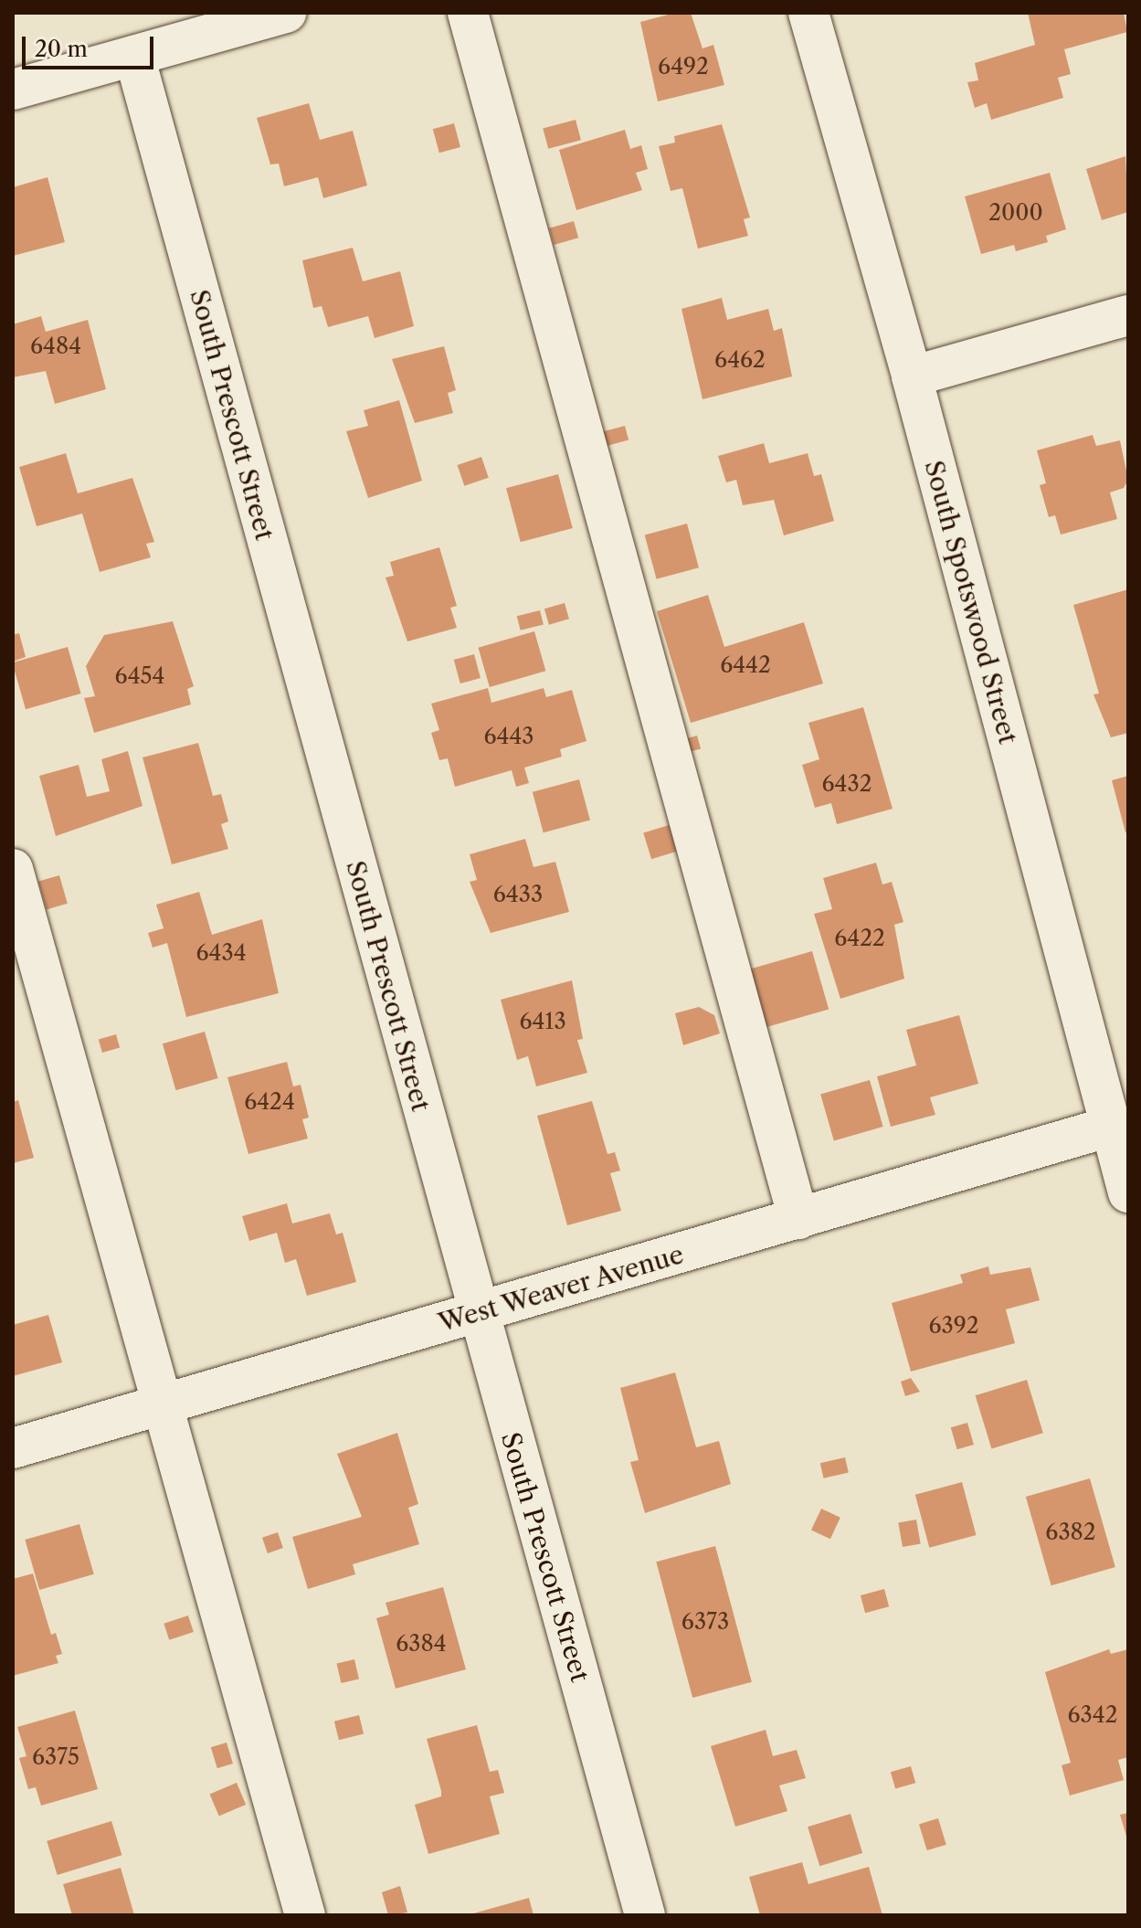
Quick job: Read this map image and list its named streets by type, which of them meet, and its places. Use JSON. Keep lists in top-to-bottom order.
{
  "streets": {
    "street": ["South Prescott Street", "South Spotswood Street", "West Weaver Avenue"]
  },
  "crossings": [
    ["South Prescott Street", "West Weaver Avenue"],
    ["South Spotswood Street", "West Weaver Avenue"]
  ],
  "house_numbers": [
    "6492",
    "2000",
    "6484",
    "6462",
    "6442",
    "6454",
    "6443",
    "6432",
    "6433",
    "6422",
    "6434",
    "6413",
    "6424",
    "6392",
    "6382",
    "6373",
    "6384",
    "6342",
    "6375"
  ],
  "scale_bar": "20 m"
}
